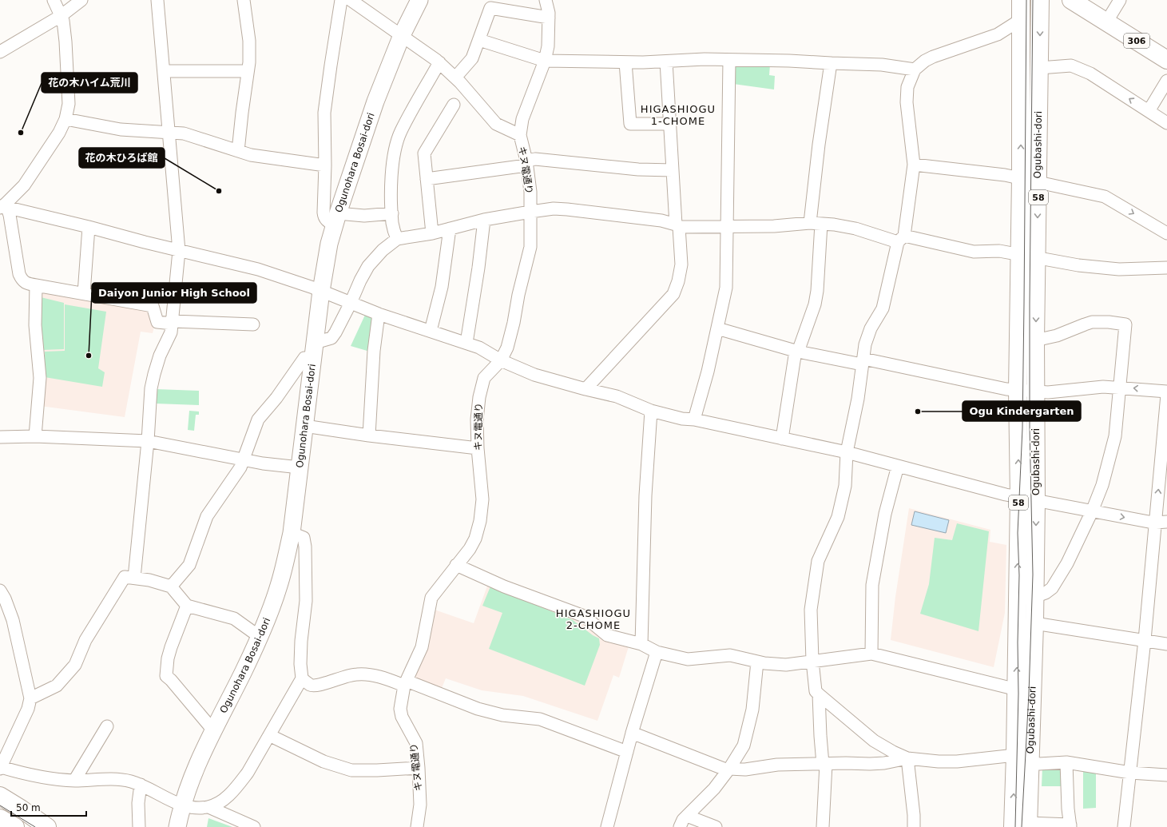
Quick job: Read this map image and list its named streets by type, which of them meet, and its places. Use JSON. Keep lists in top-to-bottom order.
{
  "streets": {
    "main road": ["306", "Ogubashi-dori", "58"],
    "street": ["Ogunohara Bosai-dori", "キヌ電通り"]
  },
  "districts": ["HIGASHIOGU 1-CHOME", "HIGASHIOGU 2-CHOME"],
  "places": [
    "花の木ハイム荒川",
    "花の木ひろば館",
    "Daiyon Junior High School",
    "Ogu Kindergarten"
  ],
  "scale_bar": "50 m"
}
